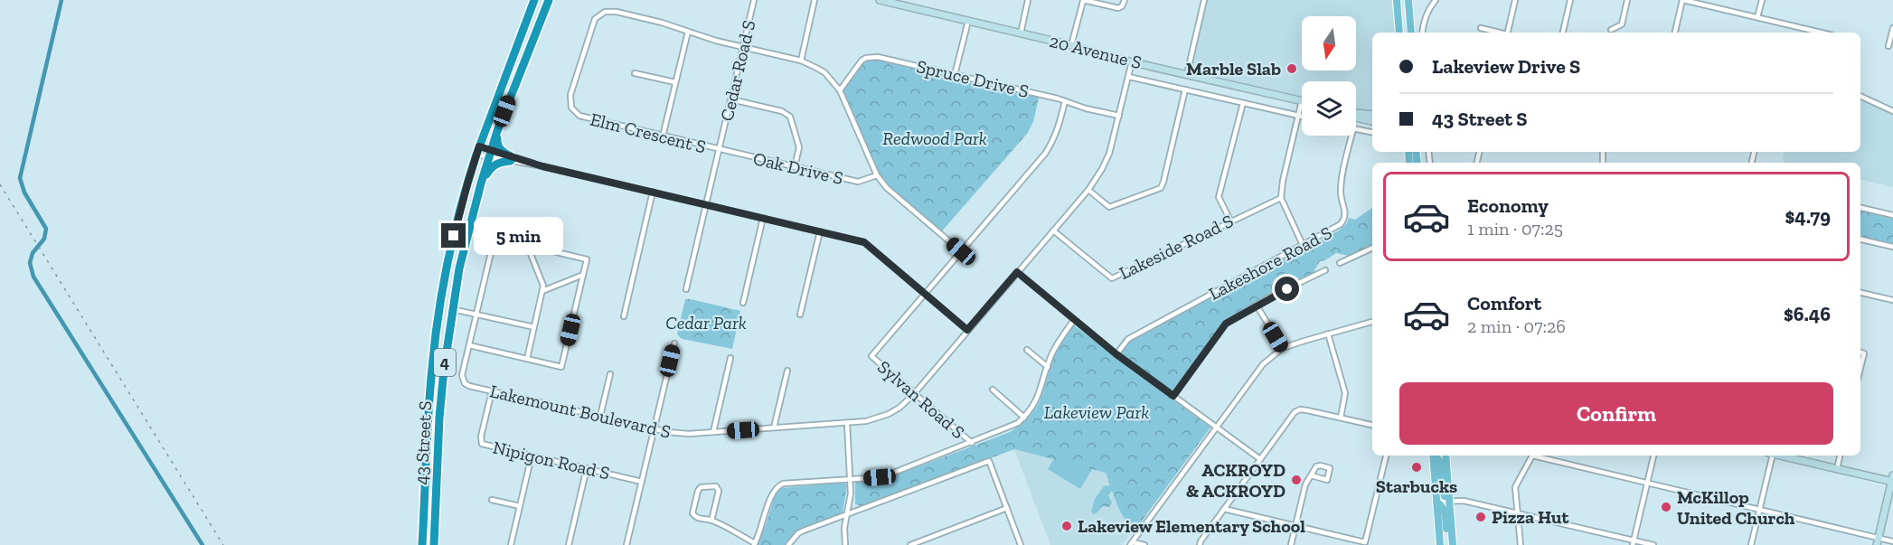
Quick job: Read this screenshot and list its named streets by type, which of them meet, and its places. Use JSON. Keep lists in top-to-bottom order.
{
  "streets": {
    "highway": ["4", "43 Street S"],
    "street": [
      "20 Avenue S",
      "Cedar Road S",
      "Spruce Drive S",
      "Elm Crescent S",
      "Oak Drive S",
      "Lakeside Road S",
      "Lakeshore Road S",
      "Sylvan Road S",
      "Lakemount Boulevard S",
      "Nipigon Road S"
    ]
  },
  "crossings": [
    ["20 Avenue S", "Lakemount Boulevard S"],
    ["Cedar Road S", "Elm Crescent S"],
    ["Cedar Road S", "Oak Drive S"],
    ["Spruce Drive S", "Elm Crescent S"],
    ["Spruce Drive S", "Lakemount Boulevard S"],
    ["Elm Crescent S", "Oak Drive S"],
    ["Lakeside Road S", "Lakemount Boulevard S"],
    ["Sylvan Road S", "Lakemount Boulevard S"],
    ["Lakemount Boulevard S", "Nipigon Road S"]
  ],
  "parks": ["Redwood Park", "Cedar Park", "Lakeview Park"],
  "places": [
    "Marble Slab",
    "Starbucks",
    "ACKROYD & ACKROYD",
    "McKillop United Church",
    "Pizza Hut",
    "Lakeview Elementary School"
  ],
  "north": "bottom",
  "page": {
    "banner": ["Lakeview Drive S", "43 Street S"],
    "list": [
      {
        "name": "Economy",
        "note": "1 min · 07:25",
        "value": "$4.79"
      },
      {
        "name": "Comfort",
        "note": "2 min · 07:26",
        "value": "$6.46"
      }
    ],
    "bubble": "5 min",
    "buttons": "Confirm"
  }
}
